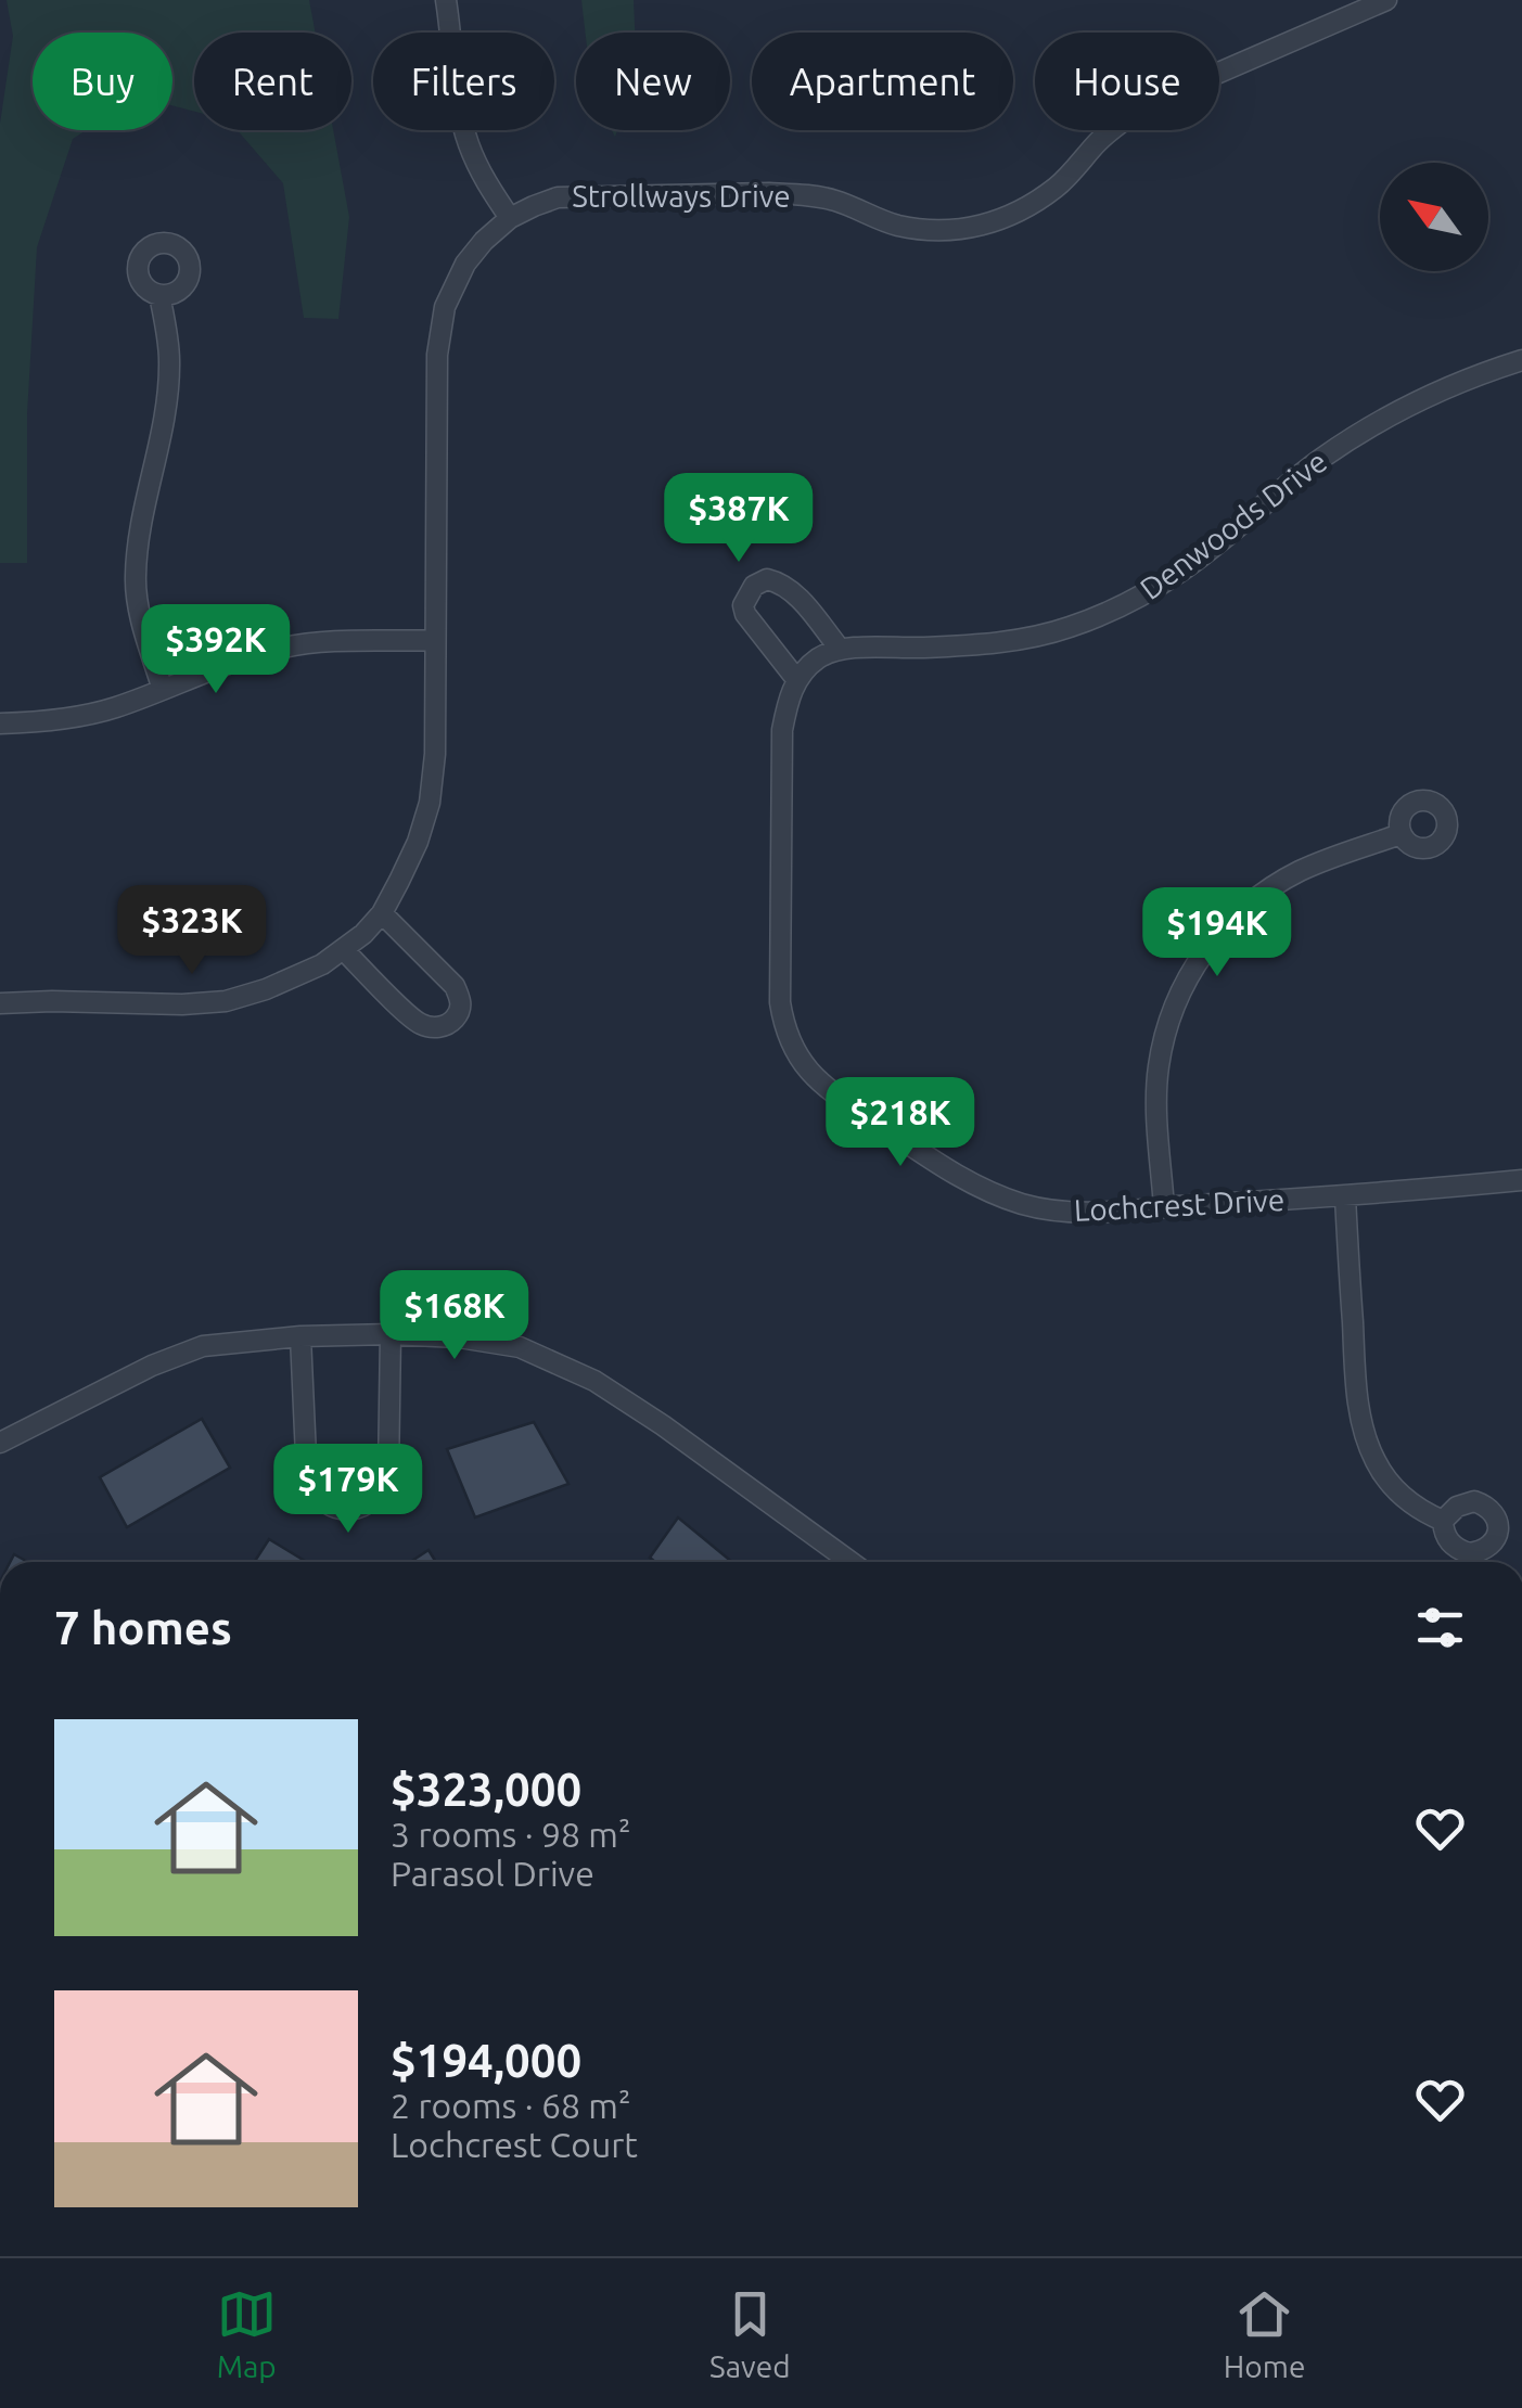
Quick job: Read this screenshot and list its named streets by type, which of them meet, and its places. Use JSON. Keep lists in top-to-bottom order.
{
  "streets": {
    "street": ["Strollways Drive", "Denwoods Drive", "Lochcrest Drive"]
  },
  "north": "top left",
  "page": {
    "chip": [
      "Buy",
      "Rent",
      "Filters",
      "New",
      "Apartment",
      "House"
    ],
    "price": [
      "$387K",
      "$392K",
      "$323K",
      "$194K",
      "$218K",
      "$168K",
      "$179K"
    ],
    "heading": "7 homes",
    "list": [
      {
        "name": "$323,000",
        "note": "3 rooms · 98 m² · Parasol Drive"
      },
      {
        "name": "$194,000",
        "note": "2 rooms · 68 m² · Lochcrest Court"
      }
    ],
    "tabs": ["Map", "Saved", "Home"]
  }
}
